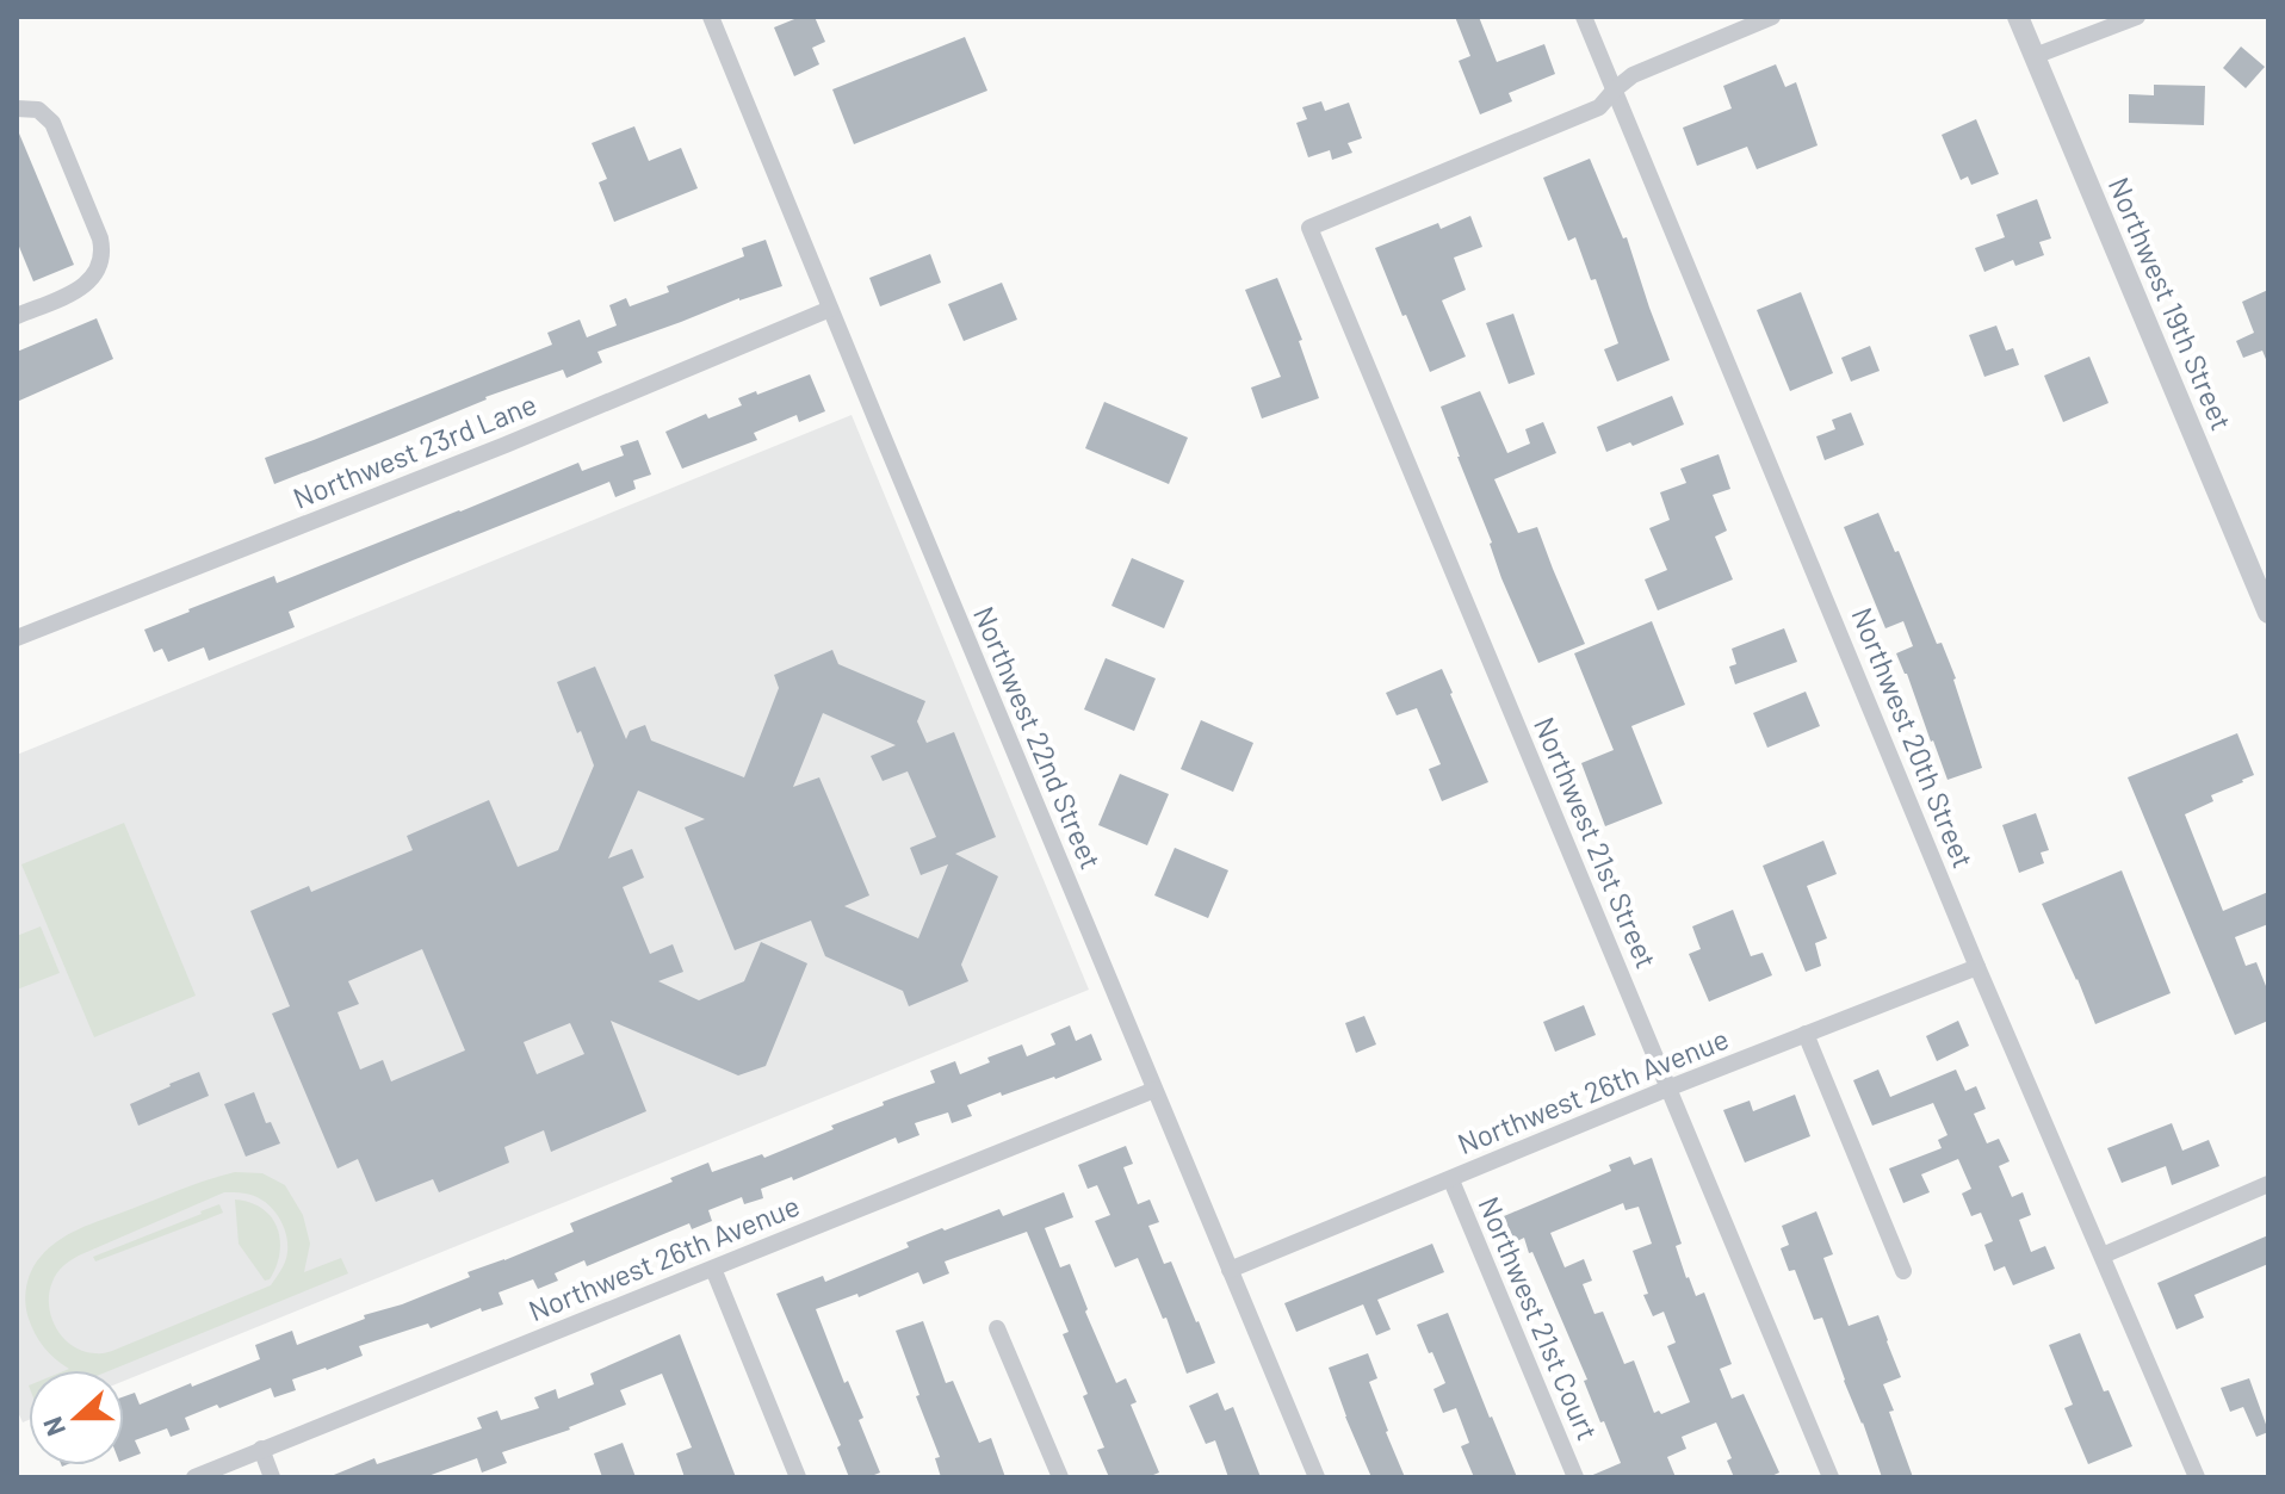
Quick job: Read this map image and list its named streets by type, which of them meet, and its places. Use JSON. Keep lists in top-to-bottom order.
{
  "streets": {
    "street": [
      "Northwest 19th Street",
      "Northwest 23rd Lane",
      "Northwest 22nd Street",
      "Northwest 20th Street",
      "Northwest 21st Street",
      "Northwest 26th Avenue",
      "Northwest 21st Court"
    ]
  },
  "crossings": [
    ["Northwest 23rd Lane", "Northwest 22nd Street"],
    ["Northwest 22nd Street", "Northwest 26th Avenue"],
    ["Northwest 20th Street", "Northwest 21st Street"],
    ["Northwest 20th Street", "Northwest 26th Avenue"],
    ["Northwest 21st Street", "Northwest 26th Avenue"],
    ["Northwest 26th Avenue", "Northwest 21st Court"]
  ],
  "north": "left"
}
